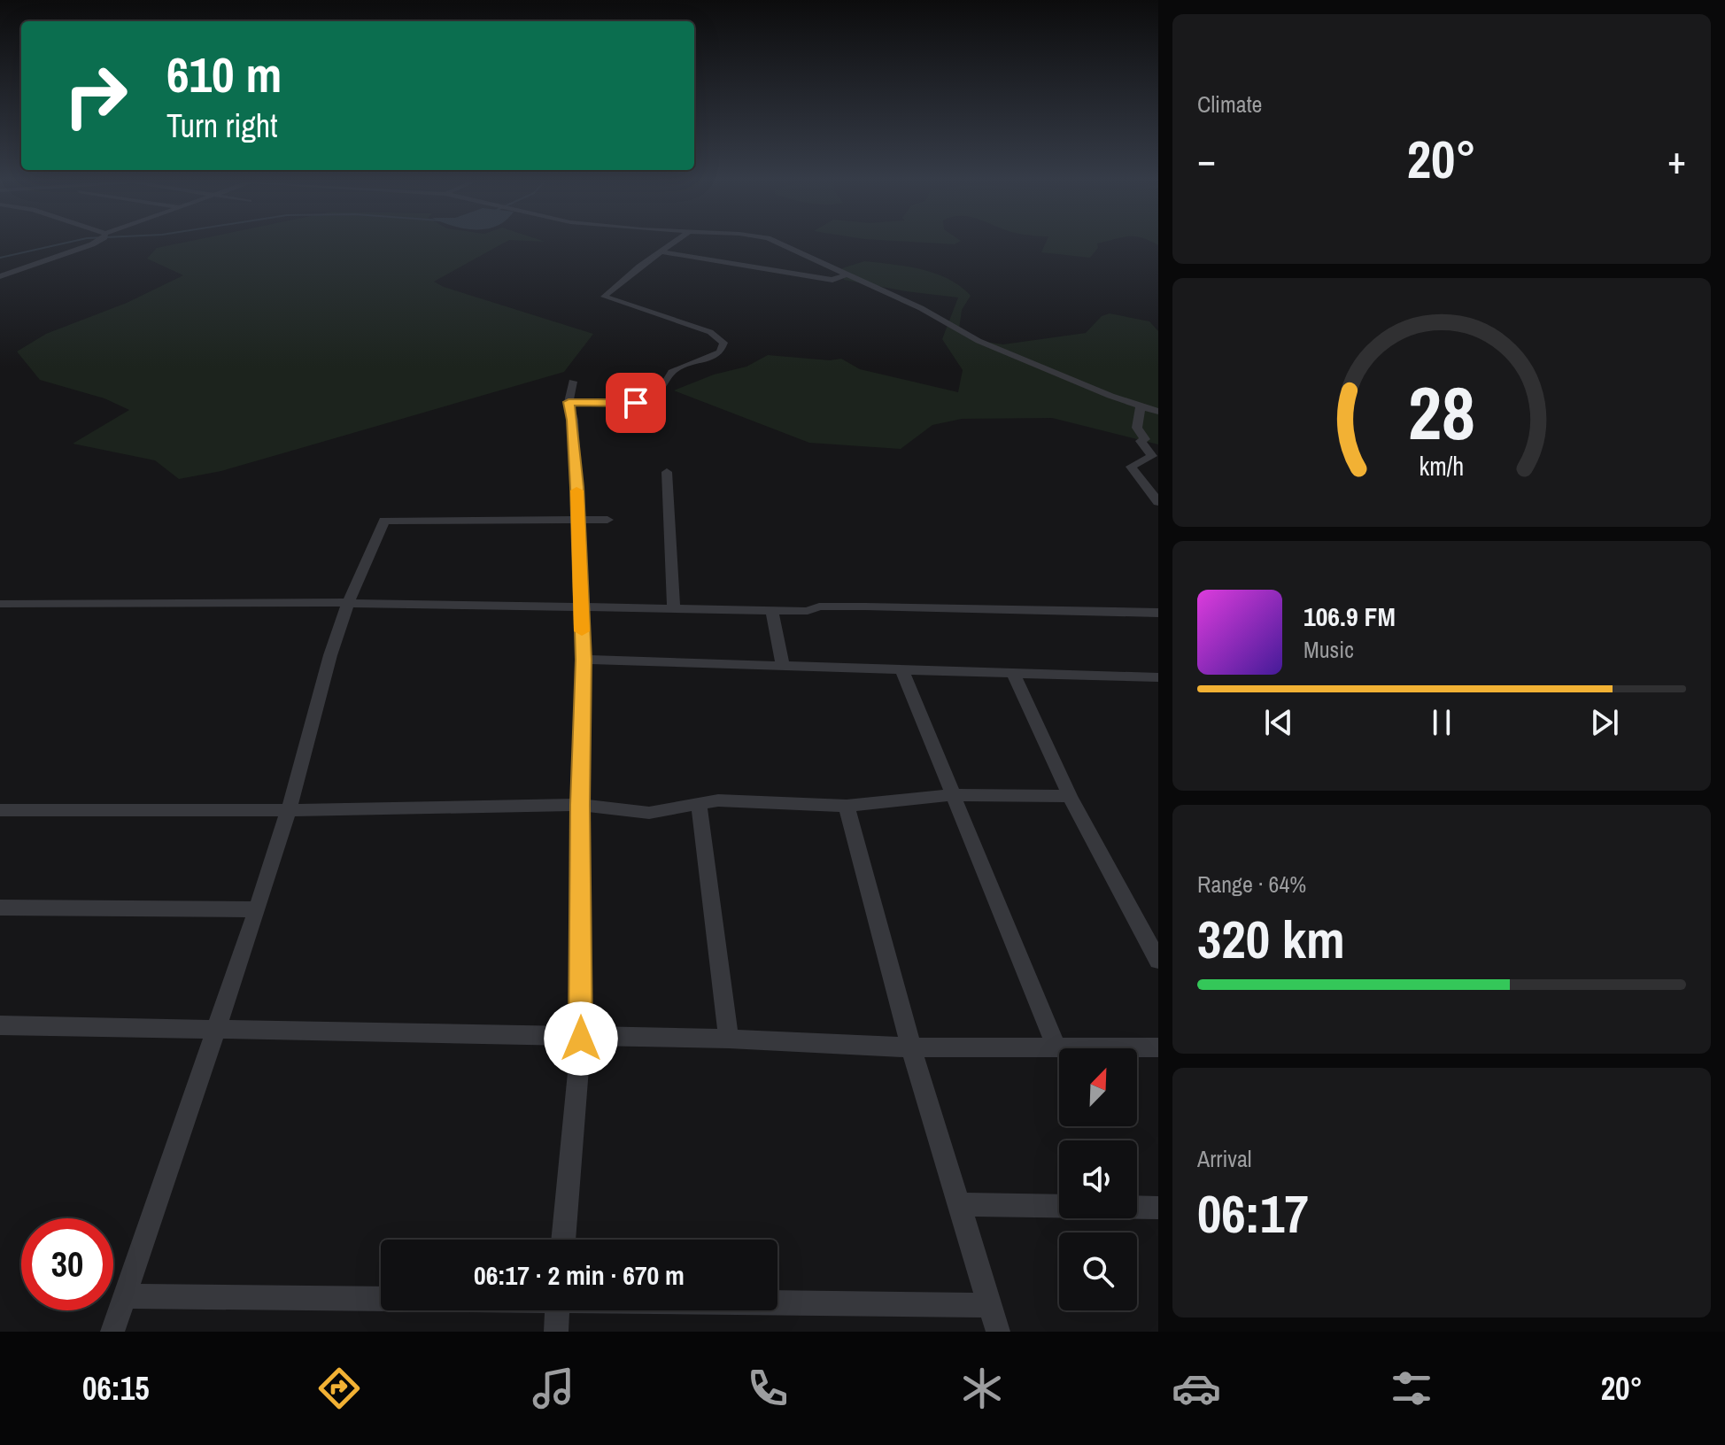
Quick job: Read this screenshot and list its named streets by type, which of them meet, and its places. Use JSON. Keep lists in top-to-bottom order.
{
  "north": "top right",
  "page": {
    "tile": [
      "Climate",
      ["Range · 64%", "320 km"],
      ["Arrival", "06:17"]
    ],
    "turn": ["610 m", "Turn right"],
    "heat": ["−", "20°", "+"],
    "song": ["106.9 FM", "Music"],
    "limit": "30",
    "trip": "06:17 · 2 min · 670 m",
    "tabs": ["06:15", "20°"],
    "gauge": ["28", "km/h"]
  }
}
